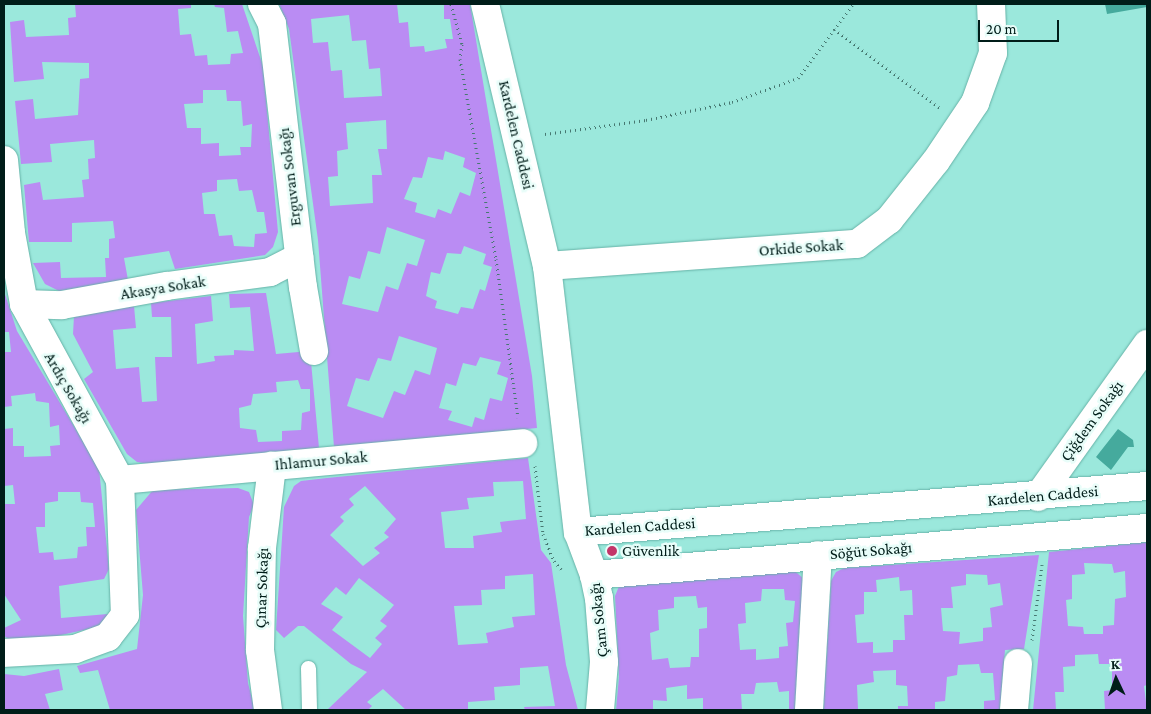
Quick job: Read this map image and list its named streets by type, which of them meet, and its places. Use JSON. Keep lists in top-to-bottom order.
{
  "streets": {
    "street": [
      "Kardelen Caddesi",
      "Erguvan Sokağı",
      "Orkide Sokak",
      "Akasya Sokak",
      "Ardıç Sokağı",
      "Çiğdem Sokağı",
      "Ihlamur Sokak",
      "Söğüt Sokağı",
      "Çınar Sokağı",
      "Çam Sokağı"
    ]
  },
  "crossings": [
    ["Kardelen Caddesi", "Orkide Sokak"],
    ["Kardelen Caddesi", "Çiğdem Sokağı"],
    ["Kardelen Caddesi", "Çam Sokağı"],
    ["Erguvan Sokağı", "Akasya Sokak"],
    ["Akasya Sokak", "Ardıç Sokağı"],
    ["Ardıç Sokağı", "Ihlamur Sokak"],
    ["Ihlamur Sokak", "Çınar Sokağı"],
    ["Söğüt Sokağı", "Çam Sokağı"]
  ],
  "places": ["Güvenlik"],
  "scale_bar": "20 m",
  "north": "top"
}
